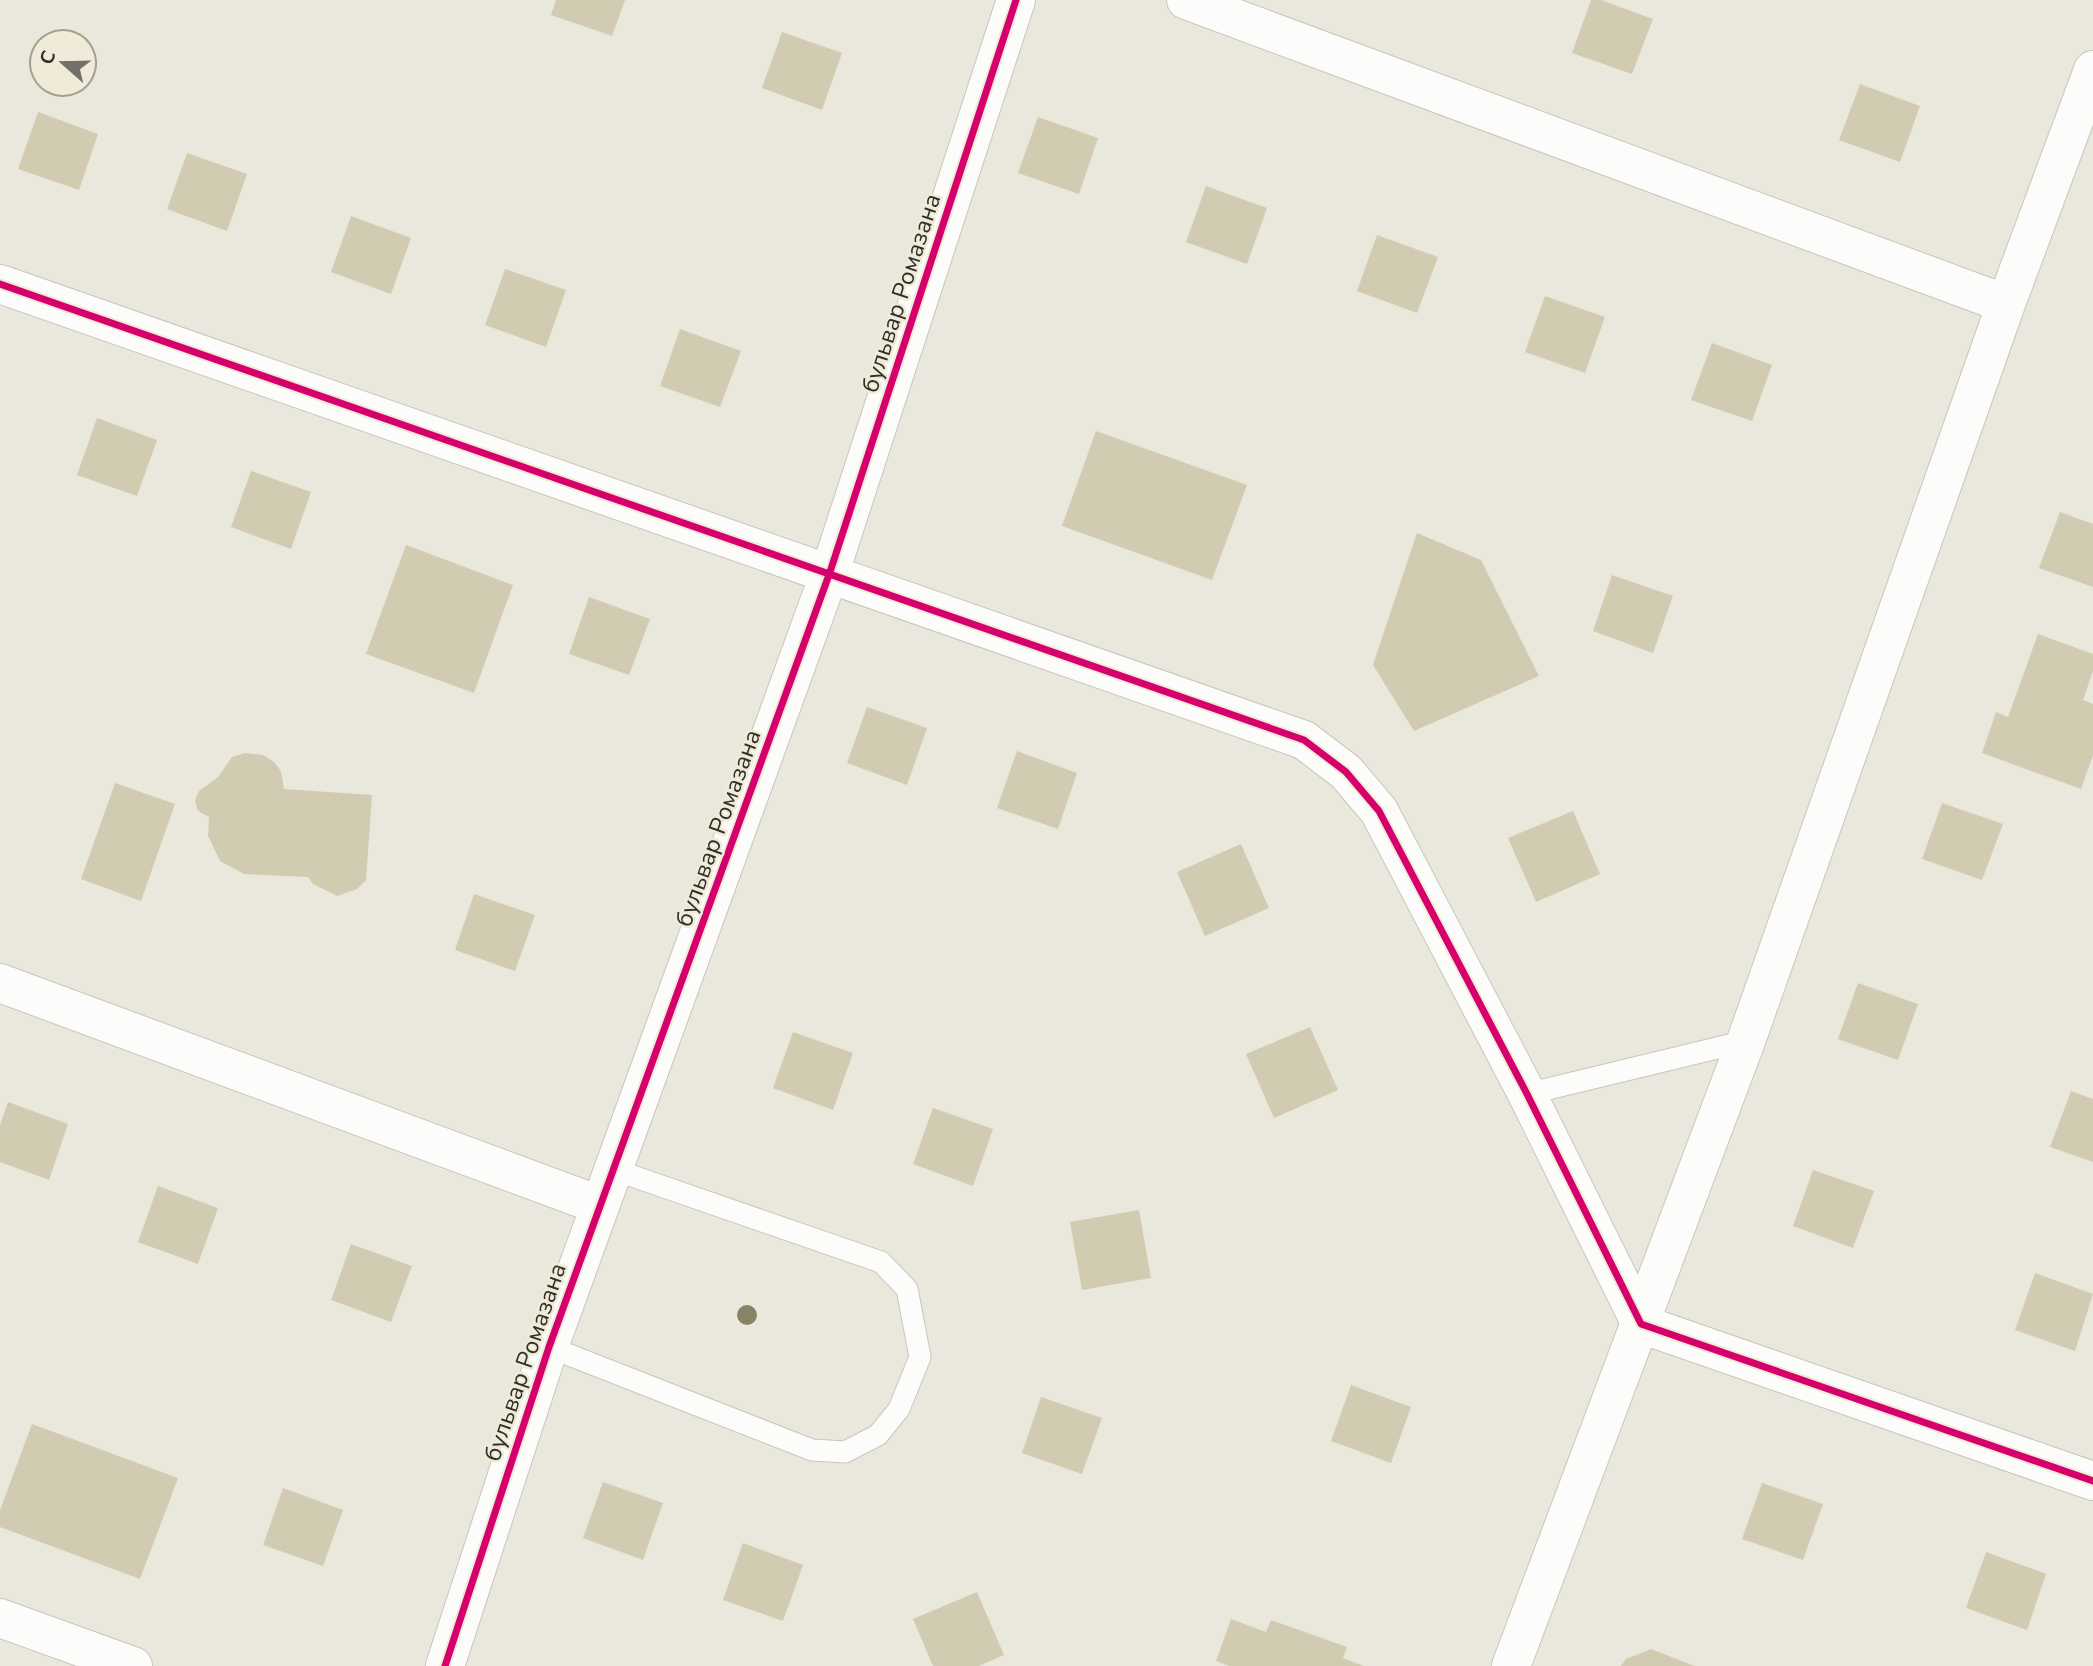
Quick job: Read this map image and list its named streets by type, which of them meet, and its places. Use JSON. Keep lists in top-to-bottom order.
{
  "streets": {
    "street": ["бульвар Ромазана"]
  },
  "north": "left"
}
